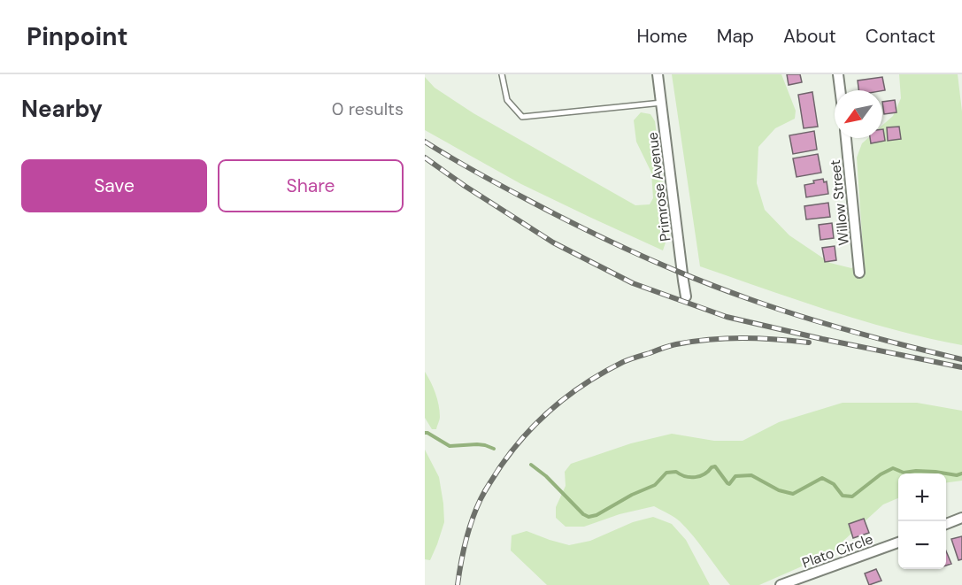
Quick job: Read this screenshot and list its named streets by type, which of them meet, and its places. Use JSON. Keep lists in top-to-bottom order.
{
  "streets": {
    "street": ["Primrose Avenue", "Willow Street", "Plato Circle"]
  },
  "north": "bottom left",
  "page": {
    "header": "Pinpoint",
    "nav": [
      "Home",
      "Map",
      "About",
      "Contact"
    ],
    "heading": ["Nearby", "0 results"],
    "buttons": ["Save", "Share"],
    "map_buttons": ["+", "−"]
  }
}
